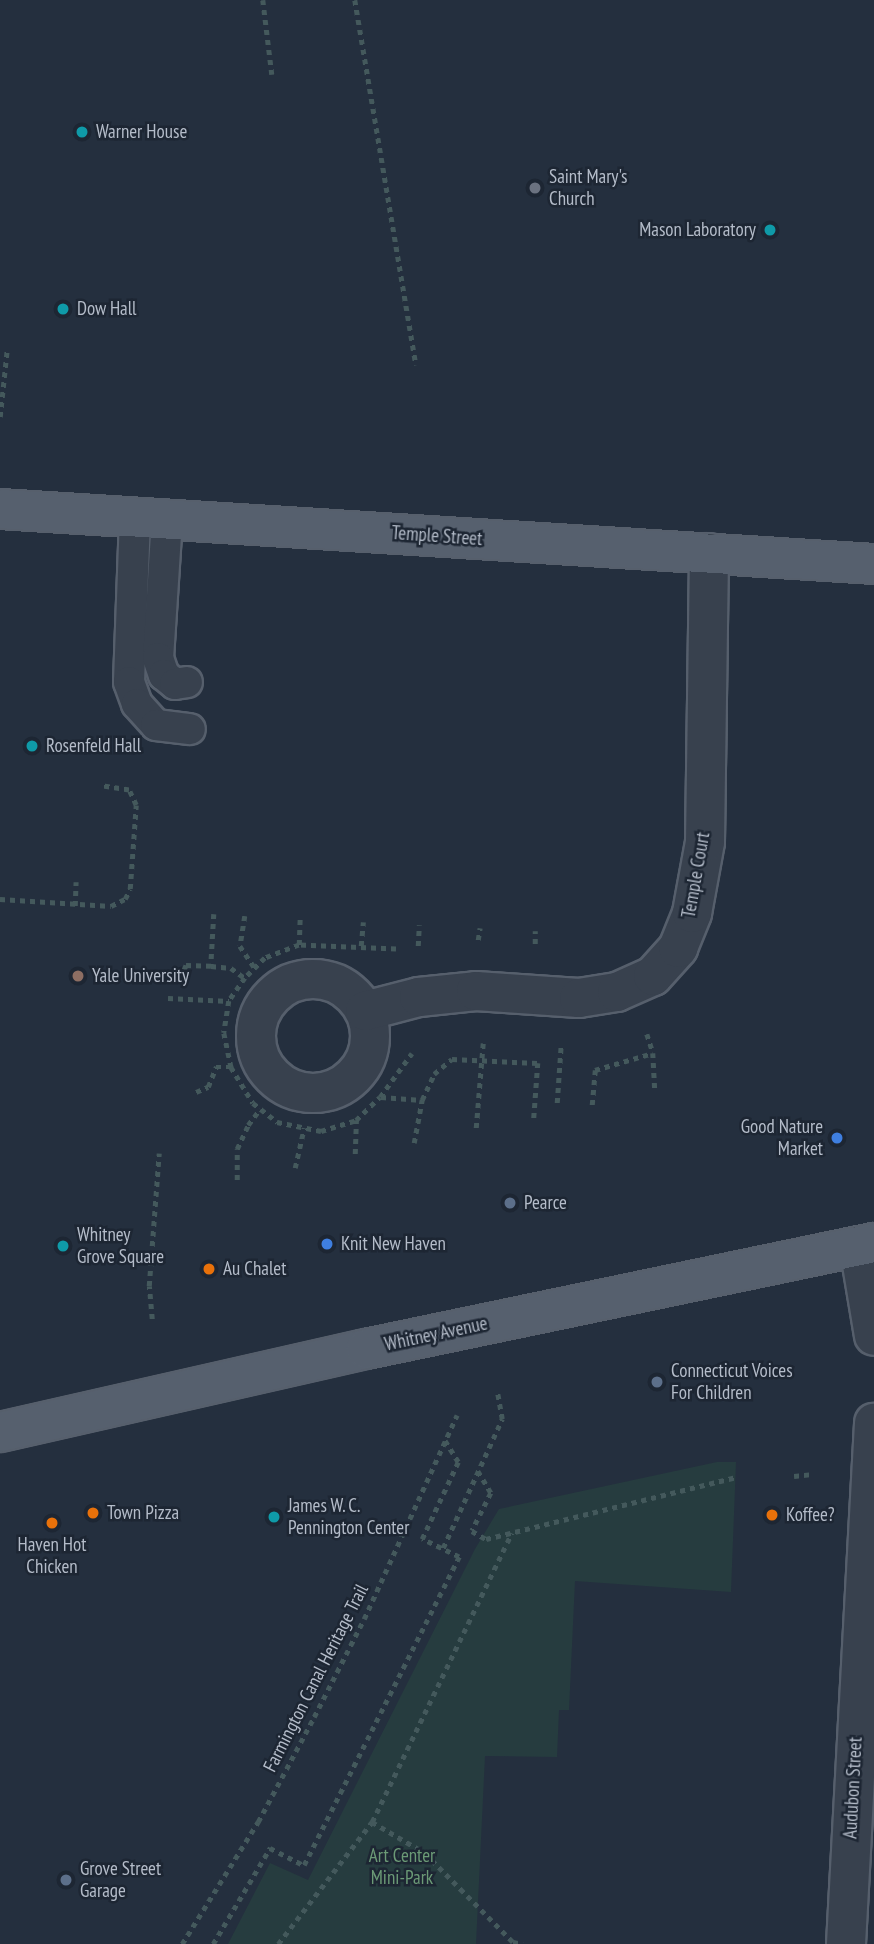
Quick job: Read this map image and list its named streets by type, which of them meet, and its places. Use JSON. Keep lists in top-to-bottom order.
{
  "streets": {
    "main road": ["Temple Street", "Whitney Avenue"],
    "street": ["Temple Court", "Audubon Street"],
    "path": ["Farmington Canal Heritage Trail"]
  },
  "crossings": [
    ["Temple Street", "Temple Court"]
  ],
  "parks": ["Art Center Mini-Park"],
  "places": [
    "Warner House",
    "Saint Mary's Church",
    "Mason Laboratory",
    "Dow Hall",
    "Rosenfeld Hall",
    "Yale University",
    "Good Nature Market",
    "Pearce",
    "Knit New Haven",
    "Whitney Grove Square",
    "Au Chalet",
    "Connecticut Voices For Children",
    "Town Pizza",
    "Koffee?",
    "James W. C. Pennington Center",
    "Haven Hot Chicken",
    "Grove Street Garage"
  ]
}
